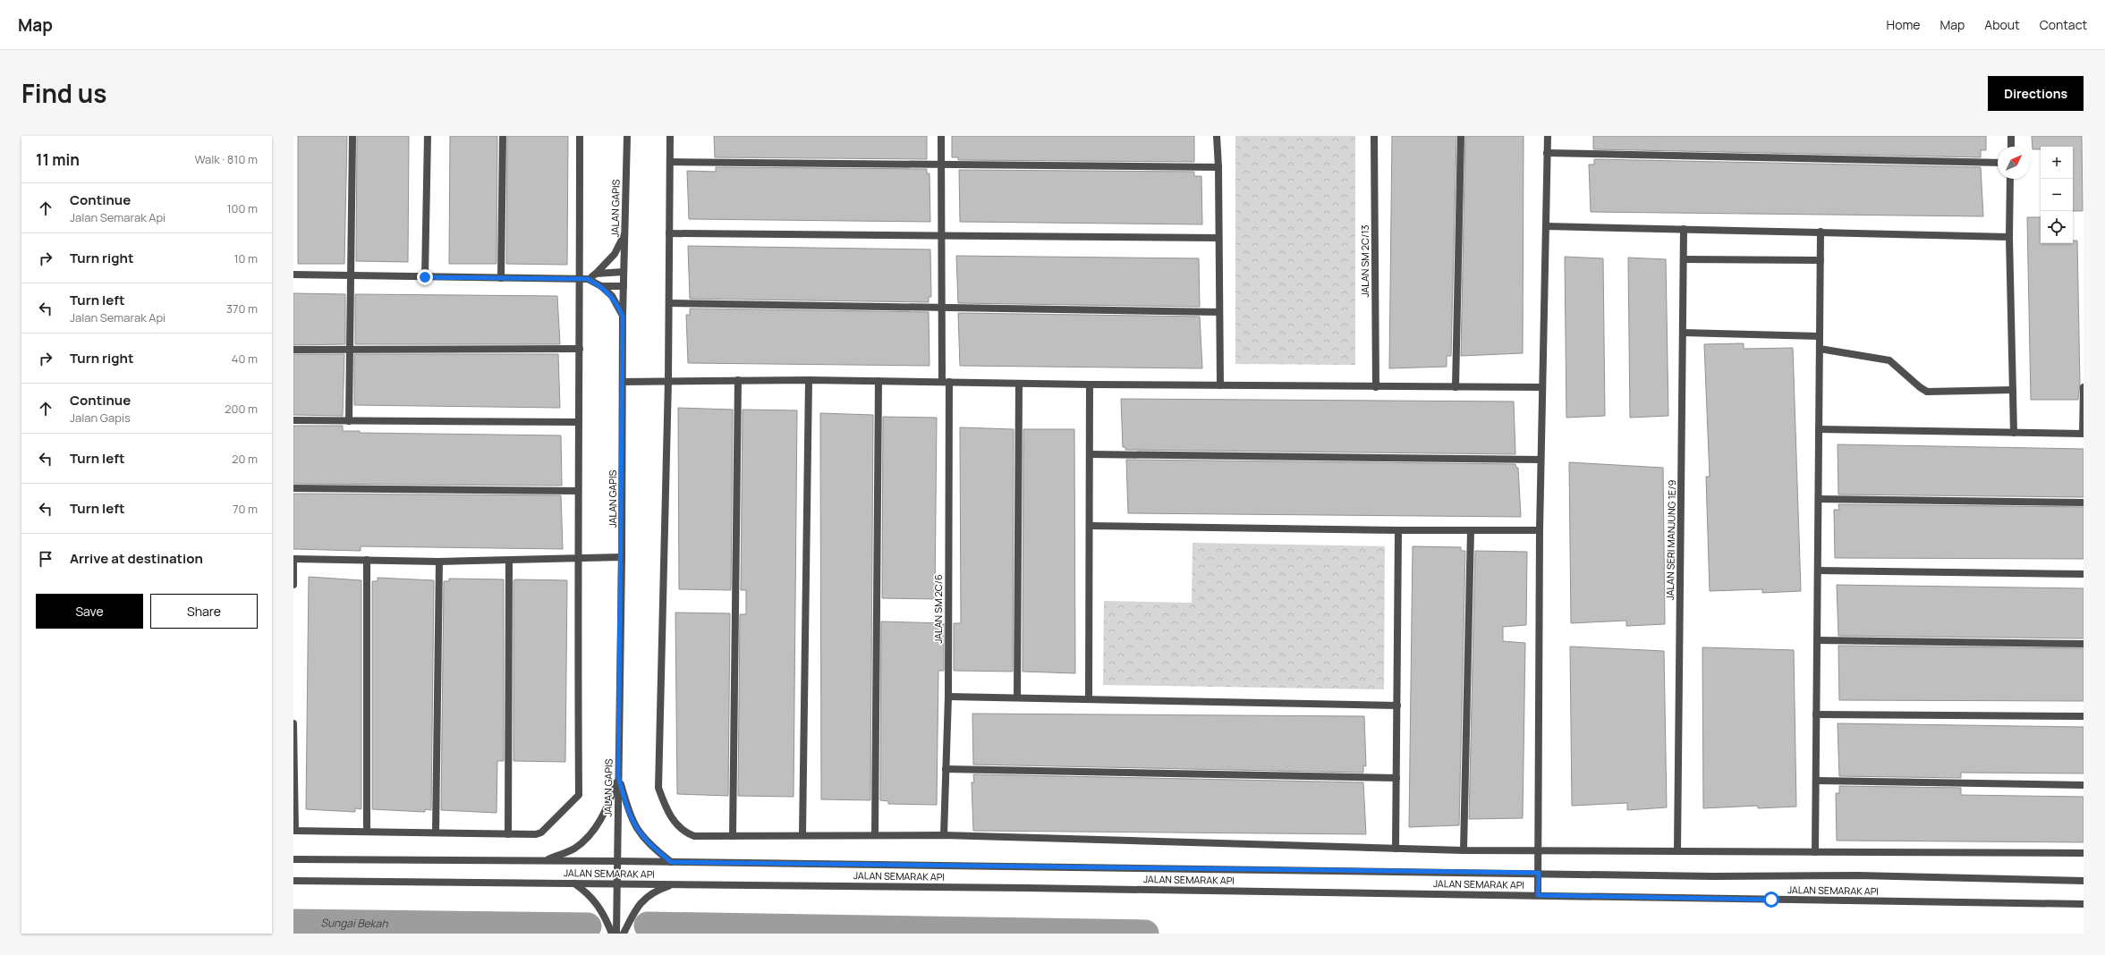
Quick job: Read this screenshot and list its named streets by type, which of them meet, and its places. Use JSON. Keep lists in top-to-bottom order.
{
  "streets": {
    "street": [
      "JALAN GAPIS",
      "JALAN SM 2C/13",
      "JALAN SERI MANJUNG 1E/9",
      "JALAN SM 2C/6",
      "JALAN SEMARAK API"
    ]
  },
  "crossings": [
    ["JALAN GAPIS", "JALAN SEMARAK API"]
  ],
  "water": ["Sungai Bekah"],
  "north": "top right",
  "page": {
    "header": "Map",
    "nav": [
      "Home",
      "Map",
      "About",
      "Contact"
    ],
    "title": "Find us",
    "buttons": [
      "Directions",
      ["Save", "Share"]
    ],
    "heading": ["11 min", "Walk · 810 m"],
    "map_buttons": ["+", "−"],
    "list": [
      ["Continue", "Jalan Semarak Api", "100 m"],
      ["Turn right", "10 m"],
      ["Turn left", "Jalan Semarak Api", "370 m"],
      ["Turn right", "40 m"],
      ["Continue", "Jalan Gapis", "200 m"],
      ["Turn left", "20 m"],
      ["Turn left", "70 m"],
      "Arrive at destination"
    ]
  }
}
